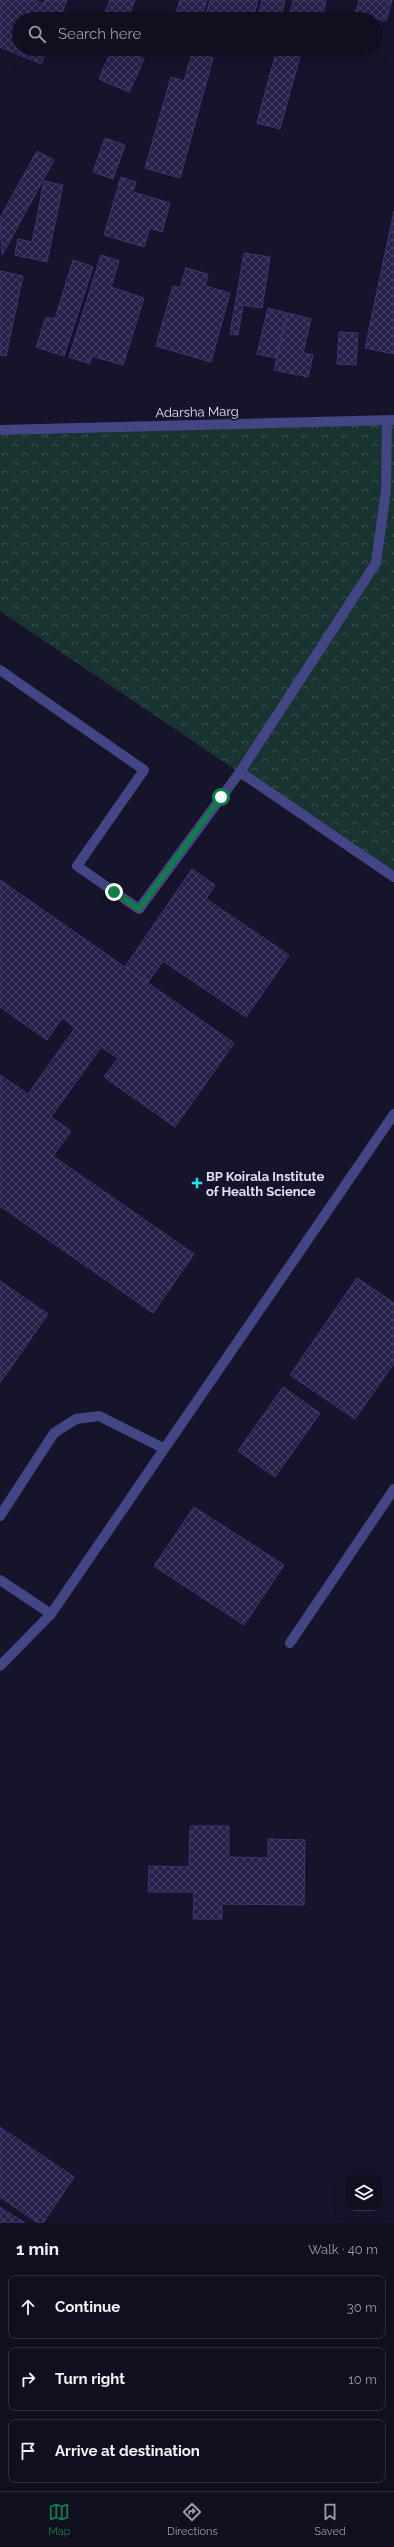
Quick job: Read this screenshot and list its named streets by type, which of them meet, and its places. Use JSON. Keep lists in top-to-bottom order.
{
  "streets": {
    "street": ["Adarsha Marg"]
  },
  "places": {
    "health": ["BP Koirala Institute of Health Science"]
  },
  "page": {
    "search": "Search here",
    "heading": ["1 min", "Walk · 40 m"],
    "list": [
      ["Continue", "30 m"],
      ["Turn right", "10 m"],
      "Arrive at destination"
    ],
    "nav": ["Map", "Directions", "Saved"]
  }
}
